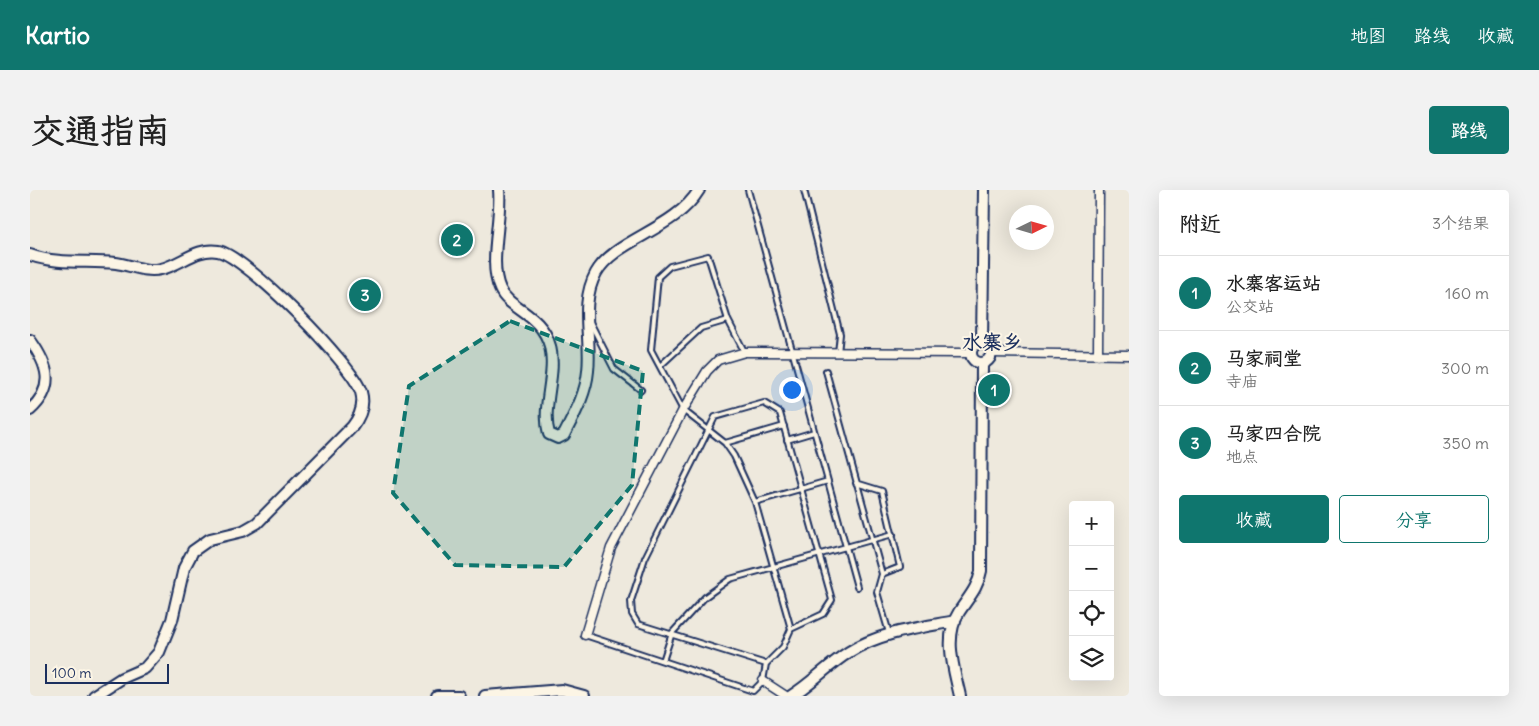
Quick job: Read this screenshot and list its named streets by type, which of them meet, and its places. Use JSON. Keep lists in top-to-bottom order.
{
  "districts": ["水寨乡"],
  "scale_bar": "100 m",
  "north": "right",
  "page": {
    "header": "Kartio",
    "nav": ["地图", "路线", "收藏"],
    "buttons": [
      "路线",
      ["收藏", "分享"]
    ],
    "title": "交通指南",
    "heading": ["附近", "3个结果"],
    "pins": ["2", "3", "1"],
    "list": [
      {
        "mark": "1",
        "name": "水寨客运站",
        "note": "公交站",
        "value": "160 m"
      },
      {
        "mark": "2",
        "name": "马家祠堂",
        "note": "寺庙",
        "value": "300 m"
      },
      {
        "mark": "3",
        "name": "马家四合院",
        "note": "地点",
        "value": "350 m"
      }
    ],
    "map_buttons": ["+", "−"],
    "scale": "100 m"
  }
}
